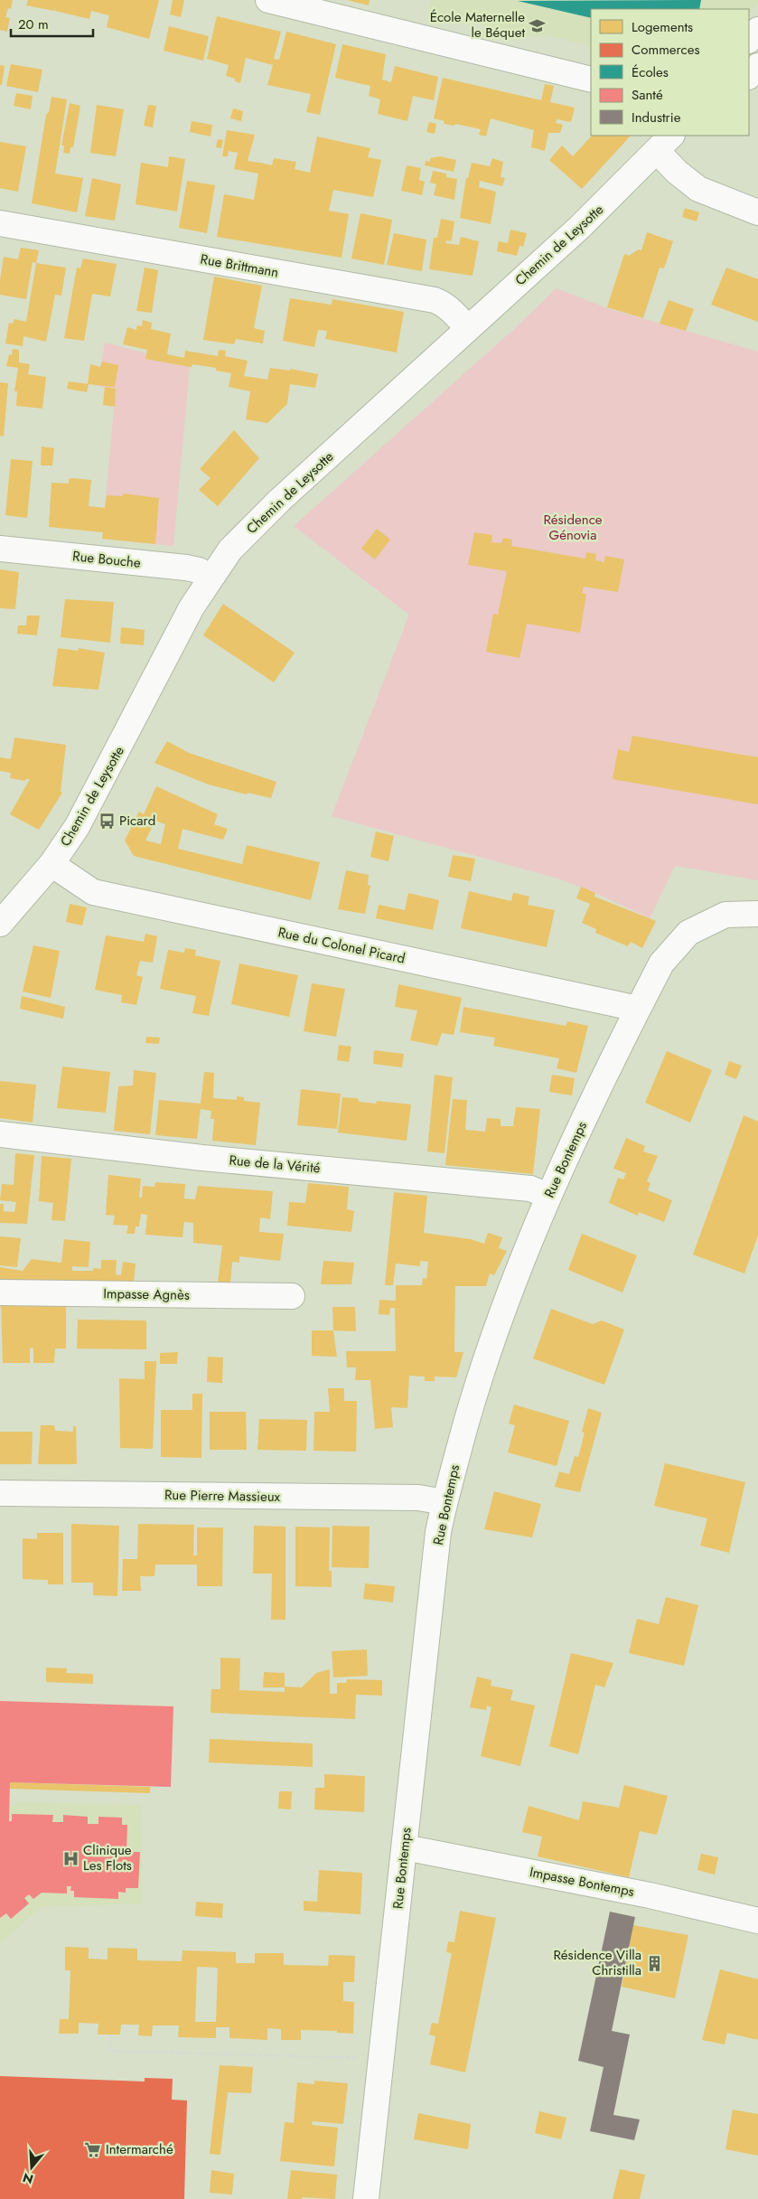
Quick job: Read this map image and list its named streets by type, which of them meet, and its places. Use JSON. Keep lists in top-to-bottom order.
{
  "streets": {
    "street": [
      "Chemin de Leysotte",
      "Rue Brittmann",
      "Rue Bouche",
      "Rue du Colonel Picard",
      "Rue Bontemps",
      "Rue de la Vérité",
      "Impasse Agnès",
      "Rue Pierre Massieux",
      "Impasse Bontemps"
    ]
  },
  "crossings": [
    ["Chemin de Leysotte", "Rue Brittmann"],
    ["Chemin de Leysotte", "Rue Bouche"],
    ["Chemin de Leysotte", "Rue du Colonel Picard"],
    ["Rue du Colonel Picard", "Rue Bontemps"],
    ["Rue Bontemps", "Rue de la Vérité"],
    ["Rue Bontemps", "Rue Pierre Massieux"],
    ["Rue Bontemps", "Impasse Bontemps"]
  ],
  "parks": ["Résidence Génovia"],
  "places": {
    "school or university": ["École Maternelle le Béquet"],
    "bus stop": ["Picard"],
    "hospital": ["Clinique Les Flots"],
    "building": ["Résidence Villa Christilla"],
    "supermarket": ["Intermarché"]
  },
  "legend": [
    "Logements",
    "Commerces",
    "Écoles",
    "Santé",
    "Industrie"
  ],
  "scale_bar": "20 m",
  "north": "bottom"
}
